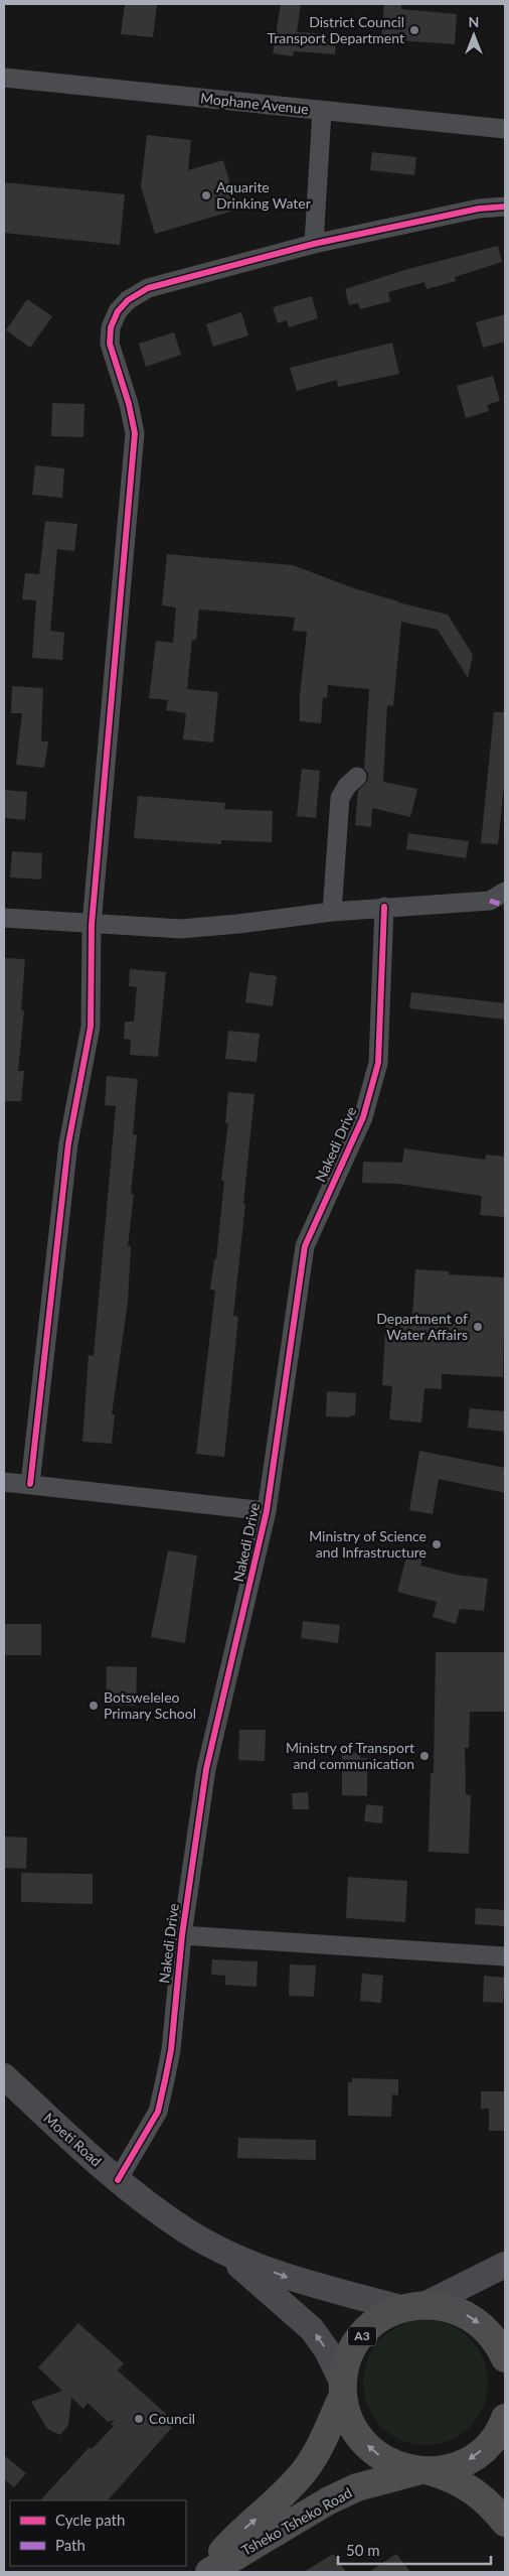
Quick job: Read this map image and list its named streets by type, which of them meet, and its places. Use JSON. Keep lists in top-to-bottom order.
{
  "streets": {
    "highway": ["A3", "Tsheko Tsheko Road"],
    "street": ["Mophane Avenue", "Nakedi Drive", "Moeti Road"]
  },
  "crossings": [
    ["Nakedi Drive", "Moeti Road"],
    ["Moeti Road", "A3"],
    ["Moeti Road", "Tsheko Tsheko Road"],
    ["A3", "Tsheko Tsheko Road"]
  ],
  "one_way": ["Tsheko Tsheko Road"],
  "places": [
    "District Council Transport Department",
    "Aquarite Drinking Water",
    "Department of Water Affairs",
    "Ministry of Science and Infrastructure",
    "Botsweleleo Primary School",
    "Ministry of Transport and communication",
    "Council"
  ],
  "legend": ["Cycle path", "Path"],
  "scale_bar": "50 m",
  "north": "top"
}
